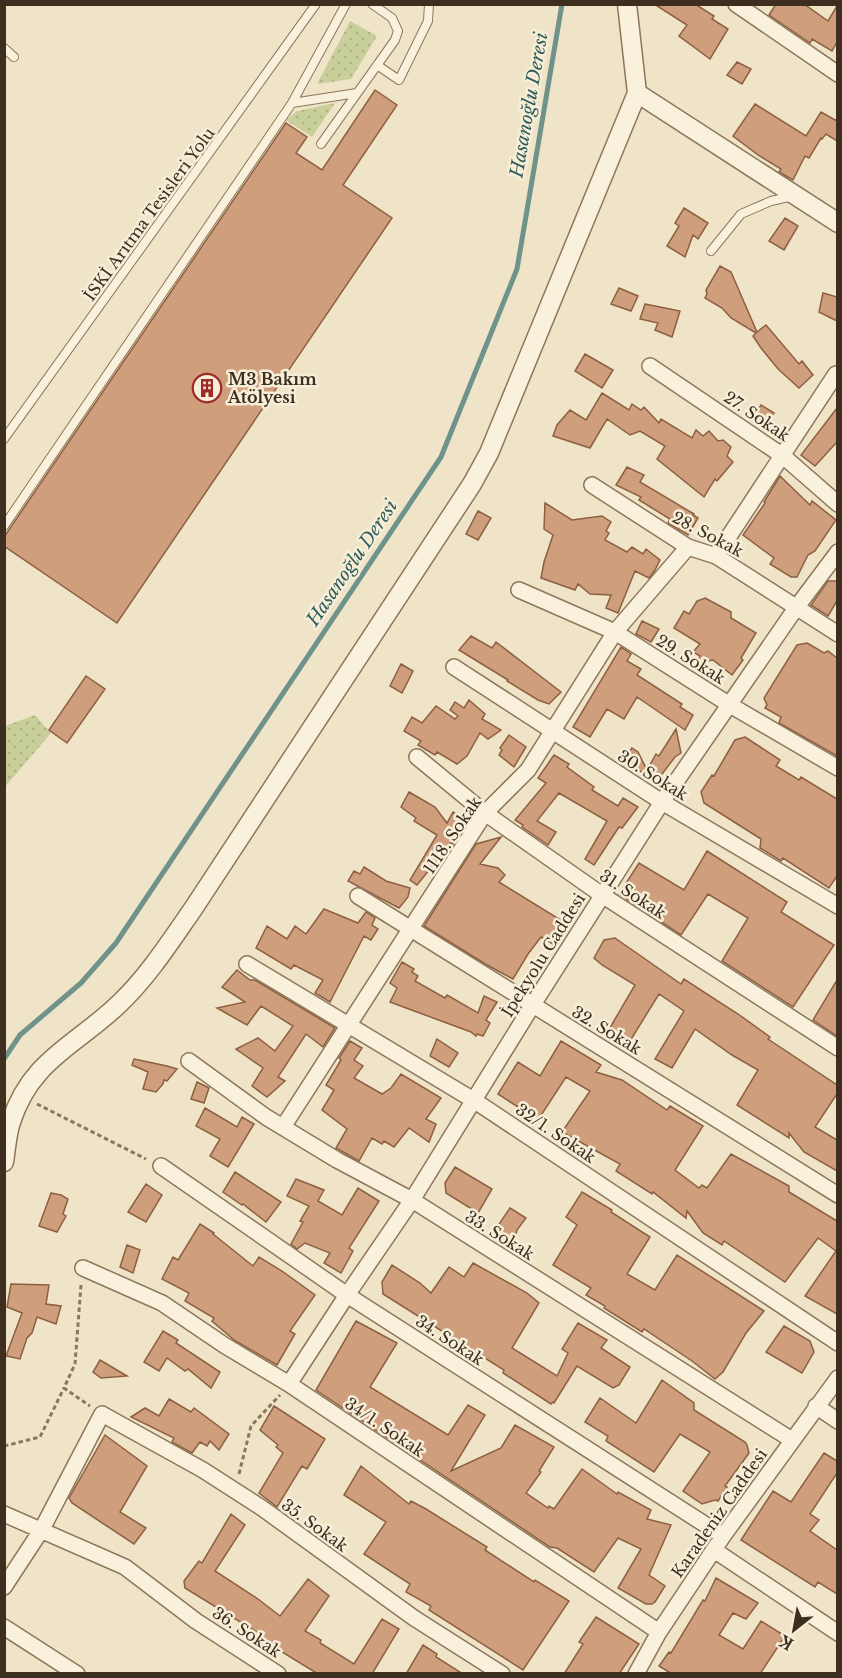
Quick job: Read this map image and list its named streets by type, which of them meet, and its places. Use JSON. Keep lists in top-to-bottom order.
{
  "streets": {
    "street": [
      "27. Sokak",
      "28. Sokak",
      "29. Sokak",
      "30. Sokak",
      "1118. Sokak",
      "31. Sokak",
      "İpekyolu Caddesi",
      "32. Sokak",
      "32/1. Sokak",
      "33. Sokak",
      "34. Sokak",
      "34/1. Sokak",
      "Karadeniz Caddesi",
      "35. Sokak",
      "36. Sokak"
    ],
    "lane": ["İSKİ Arıtma Tesisleri Yolu"]
  },
  "crossings": [
    ["28. Sokak", "1118. Sokak"],
    ["28. Sokak", "İpekyolu Caddesi"],
    ["29. Sokak", "1118. Sokak"],
    ["29. Sokak", "İpekyolu Caddesi"],
    ["30. Sokak", "1118. Sokak"],
    ["30. Sokak", "İpekyolu Caddesi"],
    ["1118. Sokak", "31. Sokak"],
    ["1118. Sokak", "32. Sokak"],
    ["1118. Sokak", "32/1. Sokak"],
    ["1118. Sokak", "33. Sokak"],
    ["31. Sokak", "İpekyolu Caddesi"],
    ["İpekyolu Caddesi", "32. Sokak"],
    ["İpekyolu Caddesi", "32/1. Sokak"],
    ["İpekyolu Caddesi", "33. Sokak"],
    ["İpekyolu Caddesi", "34. Sokak"],
    ["İpekyolu Caddesi", "34/1. Sokak"],
    ["33. Sokak", "Karadeniz Caddesi"],
    ["34. Sokak", "Karadeniz Caddesi"],
    ["34/1. Sokak", "Karadeniz Caddesi"]
  ],
  "water": ["Hasanoğlu Deresi"],
  "places": {
    "building": ["M3 Bakım Atölyesi"]
  },
  "north": "bottom left"
}
